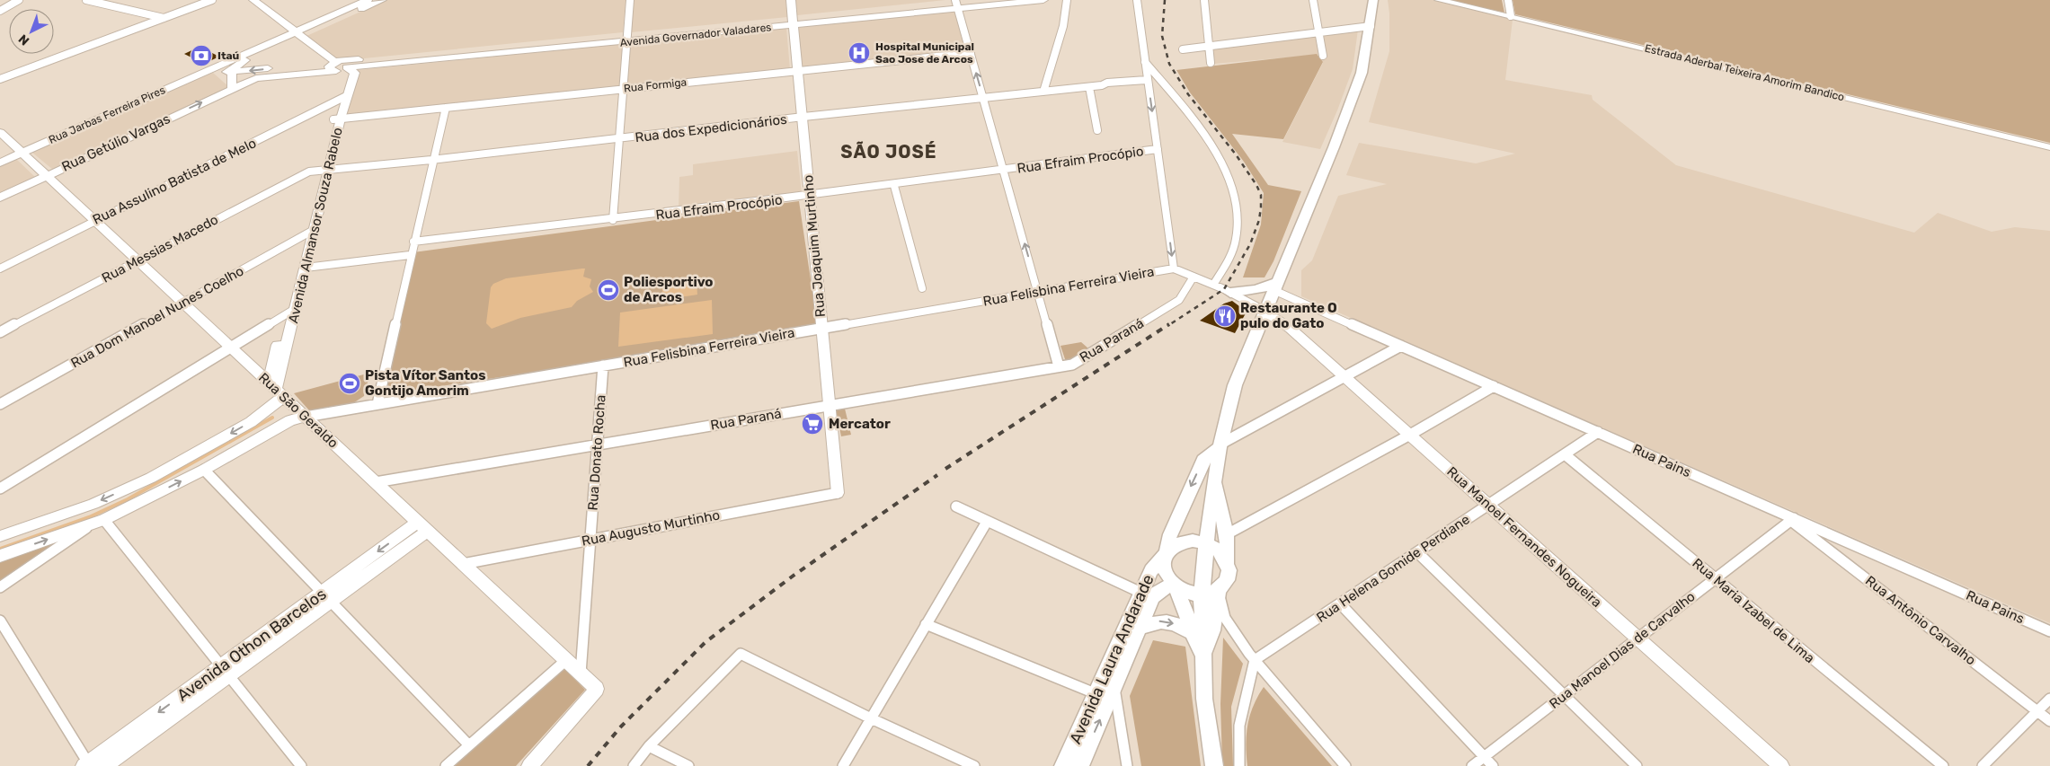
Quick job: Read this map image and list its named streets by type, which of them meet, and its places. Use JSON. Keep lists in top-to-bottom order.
{
  "streets": {
    "main road": ["Avenida Laura Andarade"],
    "street": [
      "Avenida Governador Valadares",
      "Estrada Aderbal Teixeira Amorim Bandico",
      "Rua Formiga",
      "Rua Jarbas Ferreira Pires",
      "Rua dos Expedicionários",
      "Rua Getúlio Vargas",
      "Rua Efraim Procópio",
      "Rua Assulino Batista de Melo",
      "Avenida Almansor Souza Rabelo",
      "Rua Joaquim Murtinho",
      "Rua Messias Macedo",
      "Rua Felisbina Ferreira Vieira",
      "Rua Dom Manoel Nunes Coelho",
      "Rua Paraná",
      "Rua São Geraldo",
      "Rua Donato Rocha",
      "Rua Pains",
      "Rua Augusto Murtinho",
      "Rua Manoel Fernandes Nogueira",
      "Rua Helena Gomide Perdiane",
      "Rua Maria Izabel de Lima",
      "Rua Antônio Carvalho",
      "Avenida Othon Barcelos",
      "Rua Manoel Dias de Carvalho"
    ]
  },
  "crossings": [
    ["Avenida Governador Valadares", "Rua Getúlio Vargas"],
    ["Avenida Governador Valadares", "Avenida Almansor Souza Rabelo"],
    ["Avenida Governador Valadares", "Rua Joaquim Murtinho"],
    ["Rua Formiga", "Avenida Almansor Souza Rabelo"],
    ["Rua Formiga", "Rua Joaquim Murtinho"],
    ["Rua Jarbas Ferreira Pires", "Rua São Geraldo"],
    ["Rua dos Expedicionários", "Avenida Almansor Souza Rabelo"],
    ["Rua dos Expedicionários", "Rua Joaquim Murtinho"],
    ["Rua dos Expedicionários", "Rua Messias Macedo"],
    ["Rua Getúlio Vargas", "Rua São Geraldo"],
    ["Rua Efraim Procópio", "Rua Joaquim Murtinho"],
    ["Rua Assulino Batista de Melo", "Avenida Almansor Souza Rabelo"],
    ["Rua Assulino Batista de Melo", "Rua São Geraldo"],
    ["Avenida Almansor Souza Rabelo", "Rua Messias Macedo"],
    ["Avenida Almansor Souza Rabelo", "Rua Dom Manoel Nunes Coelho"],
    ["Avenida Almansor Souza Rabelo", "Rua São Geraldo"],
    ["Rua Joaquim Murtinho", "Rua Felisbina Ferreira Vieira"],
    ["Rua Joaquim Murtinho", "Rua Paraná"],
    ["Rua Joaquim Murtinho", "Rua Augusto Murtinho"],
    ["Rua Messias Macedo", "Rua São Geraldo"],
    ["Rua Felisbina Ferreira Vieira", "Rua Paraná"],
    ["Rua Felisbina Ferreira Vieira", "Rua São Geraldo"],
    ["Rua Felisbina Ferreira Vieira", "Rua Donato Rocha"],
    ["Rua Felisbina Ferreira Vieira", "Rua Manoel Fernandes Nogueira"],
    ["Rua Dom Manoel Nunes Coelho", "Rua São Geraldo"],
    ["Rua Paraná", "Rua São Geraldo"],
    ["Rua Paraná", "Rua Donato Rocha"],
    ["Rua São Geraldo", "Rua Donato Rocha"],
    ["Rua São Geraldo", "Rua Augusto Murtinho"],
    ["Rua São Geraldo", "Avenida Othon Barcelos"],
    ["Rua Donato Rocha", "Rua Augusto Murtinho"],
    ["Rua Pains", "Rua Helena Gomide Perdiane"],
    ["Rua Pains", "Rua Antônio Carvalho"],
    ["Rua Pains", "Rua Manoel Dias de Carvalho"],
    ["Rua Manoel Fernandes Nogueira", "Rua Helena Gomide Perdiane"],
    ["Rua Manoel Fernandes Nogueira", "Rua Manoel Dias de Carvalho"],
    ["Rua Helena Gomide Perdiane", "Rua Maria Izabel de Lima"],
    ["Rua Maria Izabel de Lima", "Rua Manoel Dias de Carvalho"],
    ["Rua Antônio Carvalho", "Rua Manoel Dias de Carvalho"]
  ],
  "districts": ["SÃO JOSÉ"],
  "places": {
    "hospital": ["Hospital Municipal Sao Jose de Arcos"],
    "bank": ["Itaú"],
    "sports": ["Poliesportivo de Arcos", "Pista Vítor Santos Gontijo Amorim"],
    "restaurant": ["Restaurante O pulo do Gato"],
    "supermarket": ["Mercator"]
  },
  "north": "bottom left"
}
